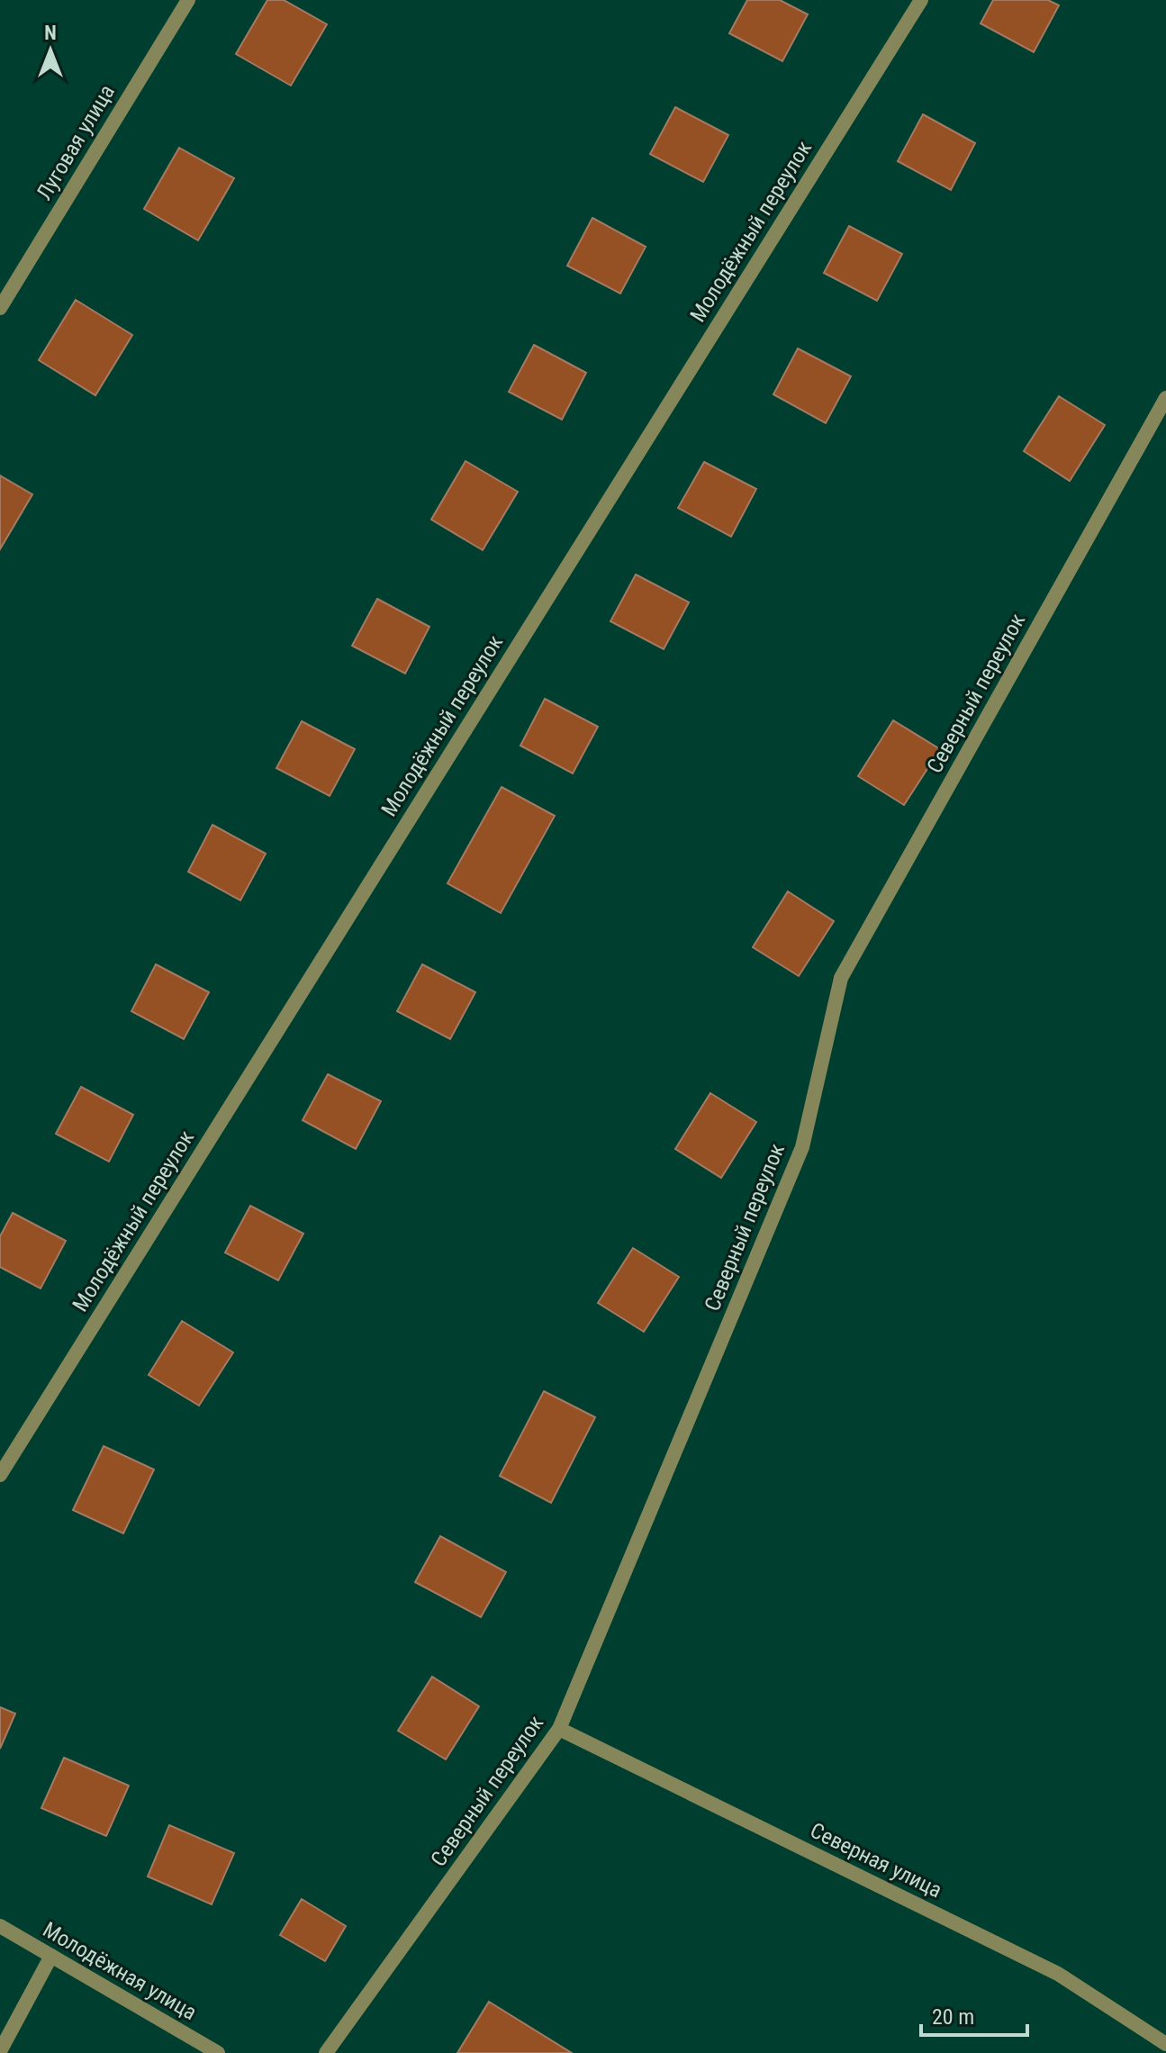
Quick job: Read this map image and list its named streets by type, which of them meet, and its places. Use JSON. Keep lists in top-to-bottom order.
{
  "streets": {
    "street": [
      "Луговая улица",
      "Молодёжный переулок",
      "Северный переулок",
      "Северная улица",
      "Молодёжная улица"
    ]
  },
  "crossings": [
    ["Северный переулок", "Северная улица"]
  ],
  "scale_bar": "20 m",
  "north": "top"
}
